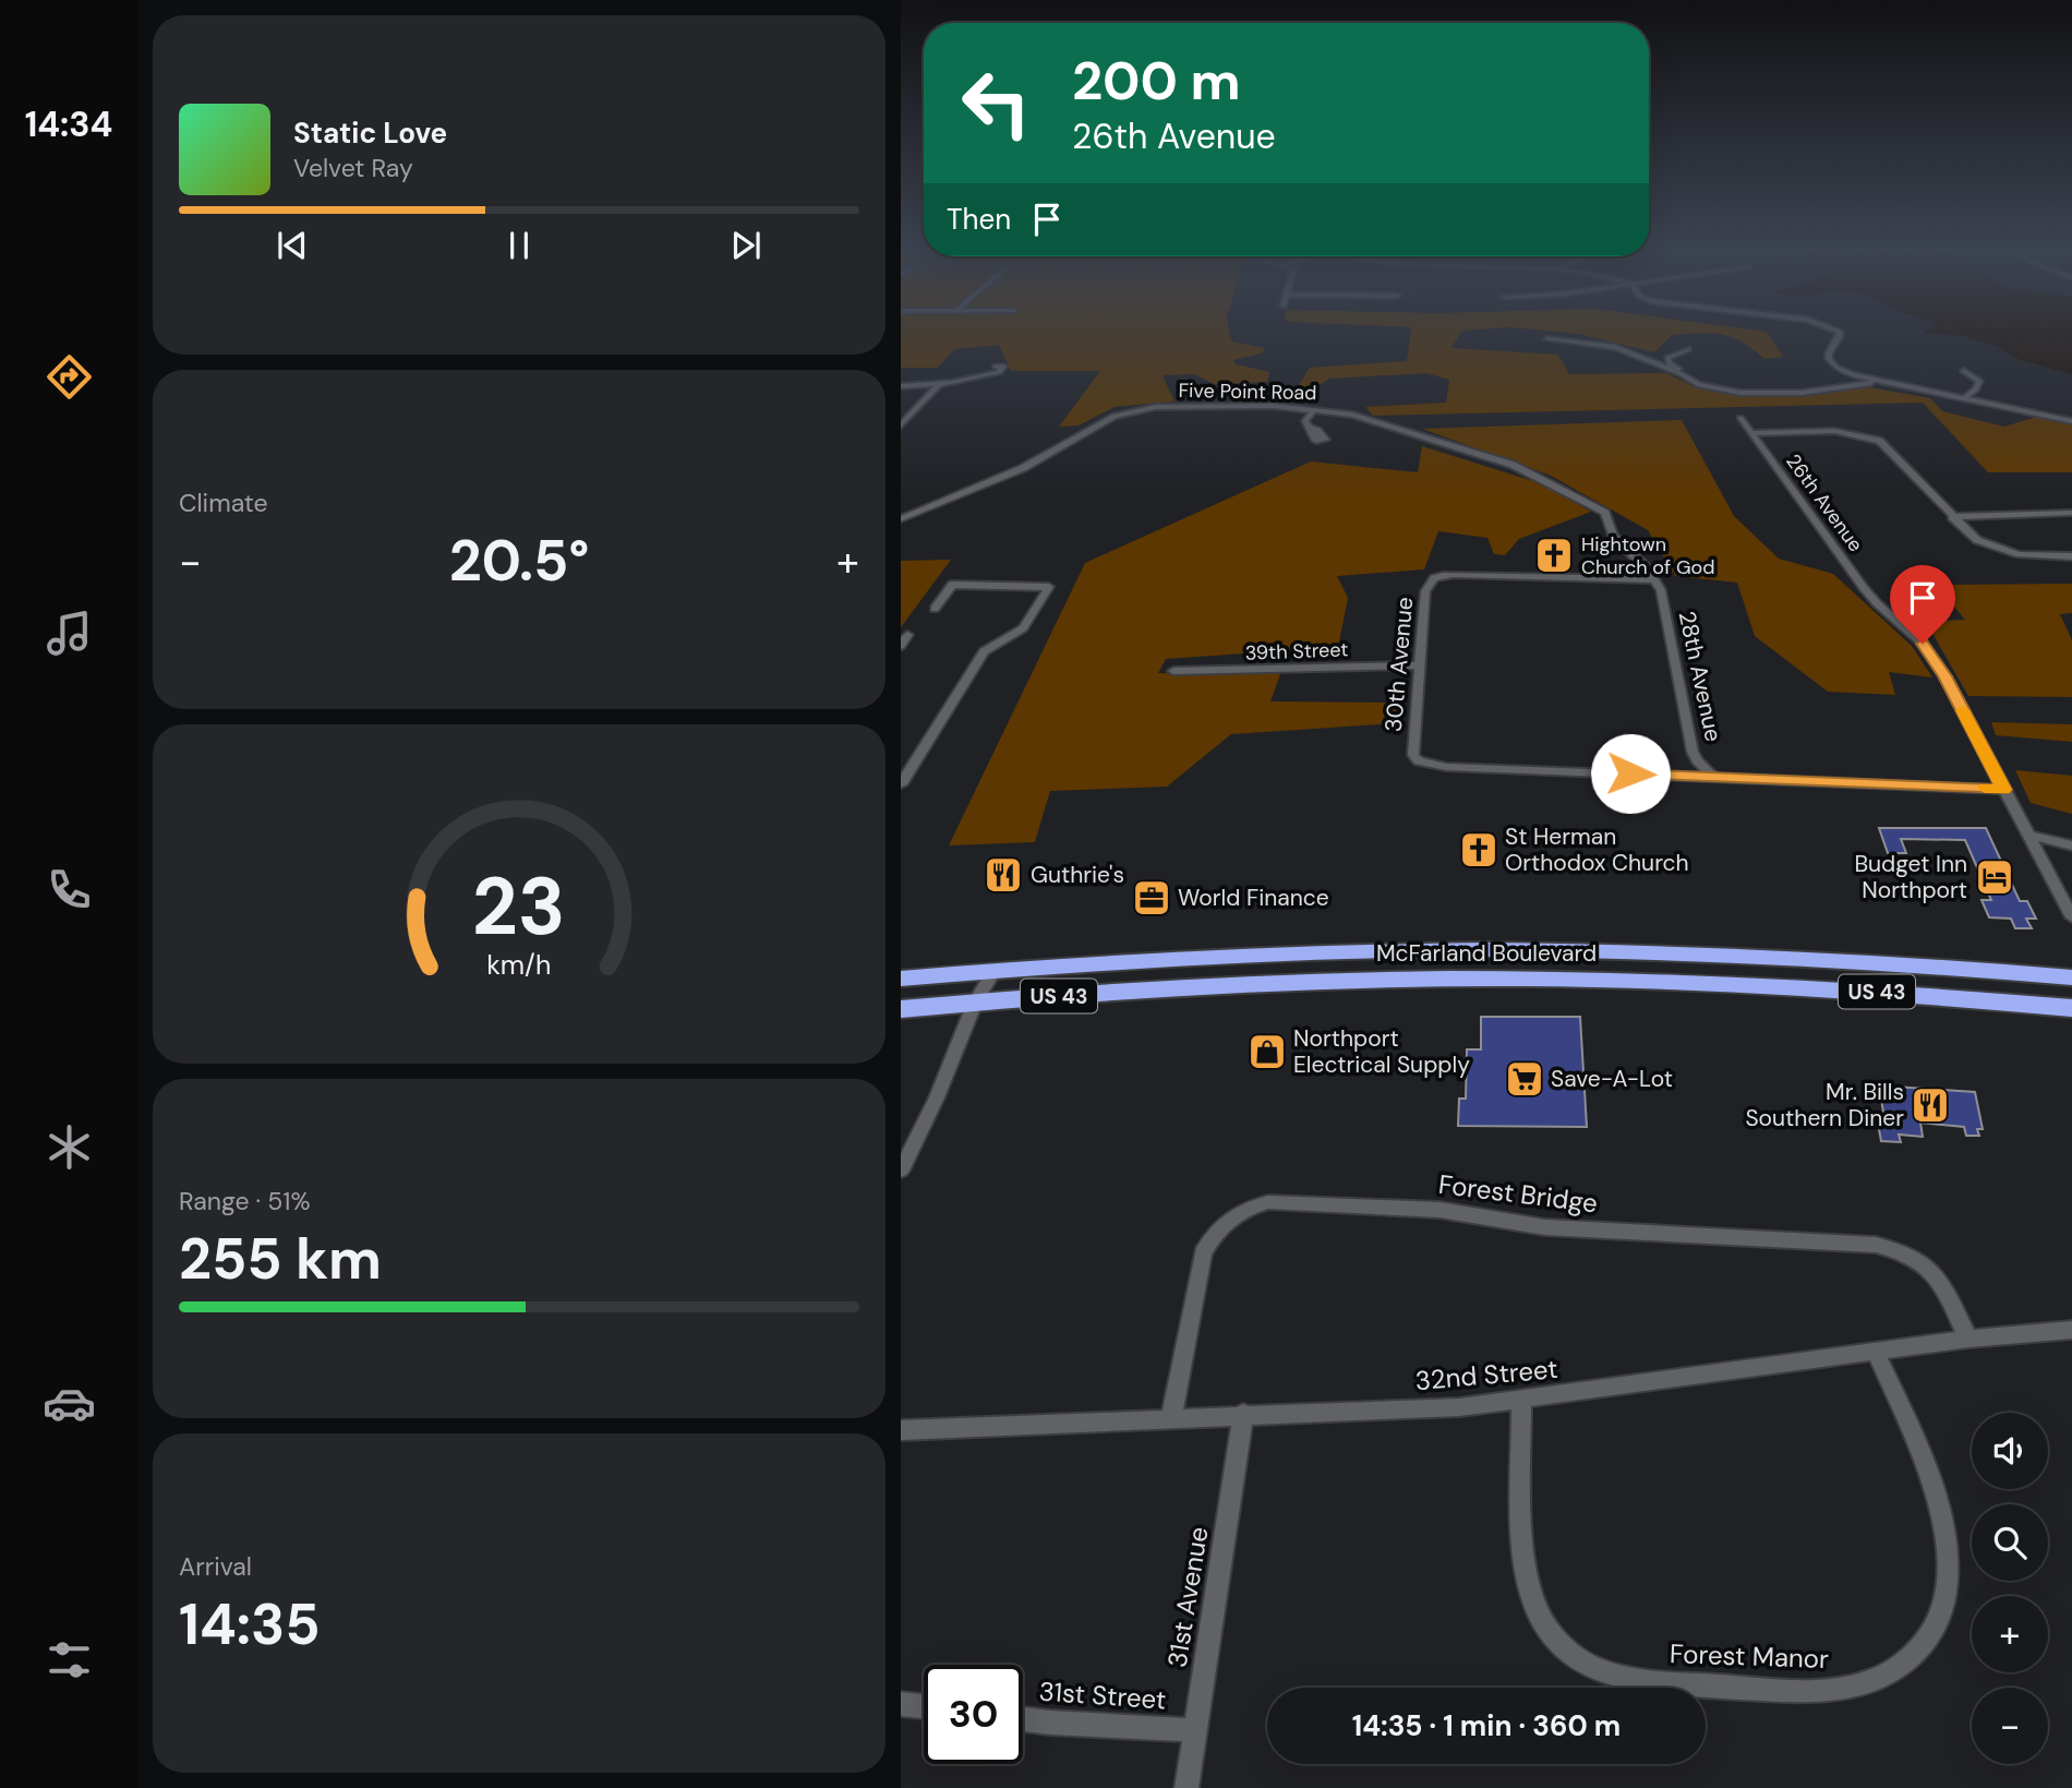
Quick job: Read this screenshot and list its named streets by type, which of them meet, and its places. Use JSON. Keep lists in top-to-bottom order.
{
  "streets": {
    "highway": ["McFarland Boulevard", "US 43"],
    "street": [
      "Five Point Road",
      "26th Avenue",
      "39th Street",
      "30th Avenue",
      "28th Avenue",
      "Forest Bridge",
      "32nd Street",
      "31st Avenue",
      "Forest Manor",
      "31st Street"
    ]
  },
  "crossings": [
    ["Five Point Road", "30th Avenue"],
    ["Five Point Road", "28th Avenue"],
    ["39th Street", "30th Avenue"],
    ["30th Avenue", "28th Avenue"],
    ["Forest Bridge", "32nd Street"],
    ["32nd Street", "31st Avenue"],
    ["32nd Street", "Forest Manor"],
    ["31st Avenue", "31st Street"]
  ],
  "places": {
    "church": ["Hightown Church of God", "St Herman Orthodox Church"],
    "restaurant": ["Guthrie's", "Mr. Bills Southern Diner"],
    "hotel": ["Budget Inn Northport"],
    "office": ["World Finance"],
    "shop": ["Northport Electrical Supply"],
    "supermarket": ["Save-A-Lot"]
  },
  "page": {
    "tabs": "14:34",
    "turn": ["200 m", "26th Avenue"],
    "song": ["Static Love", "Velvet Ray"],
    "then": "Then",
    "tile": [
      "Climate",
      ["Range · 51%", "255 km"],
      ["Arrival", "14:35"]
    ],
    "heat": ["−", "20.5°", "+"],
    "map_buttons": ["+", "−"],
    "limit": "30",
    "trip": "14:35 · 1 min · 360 m",
    "gauge": ["23", "km/h"]
  }
}
